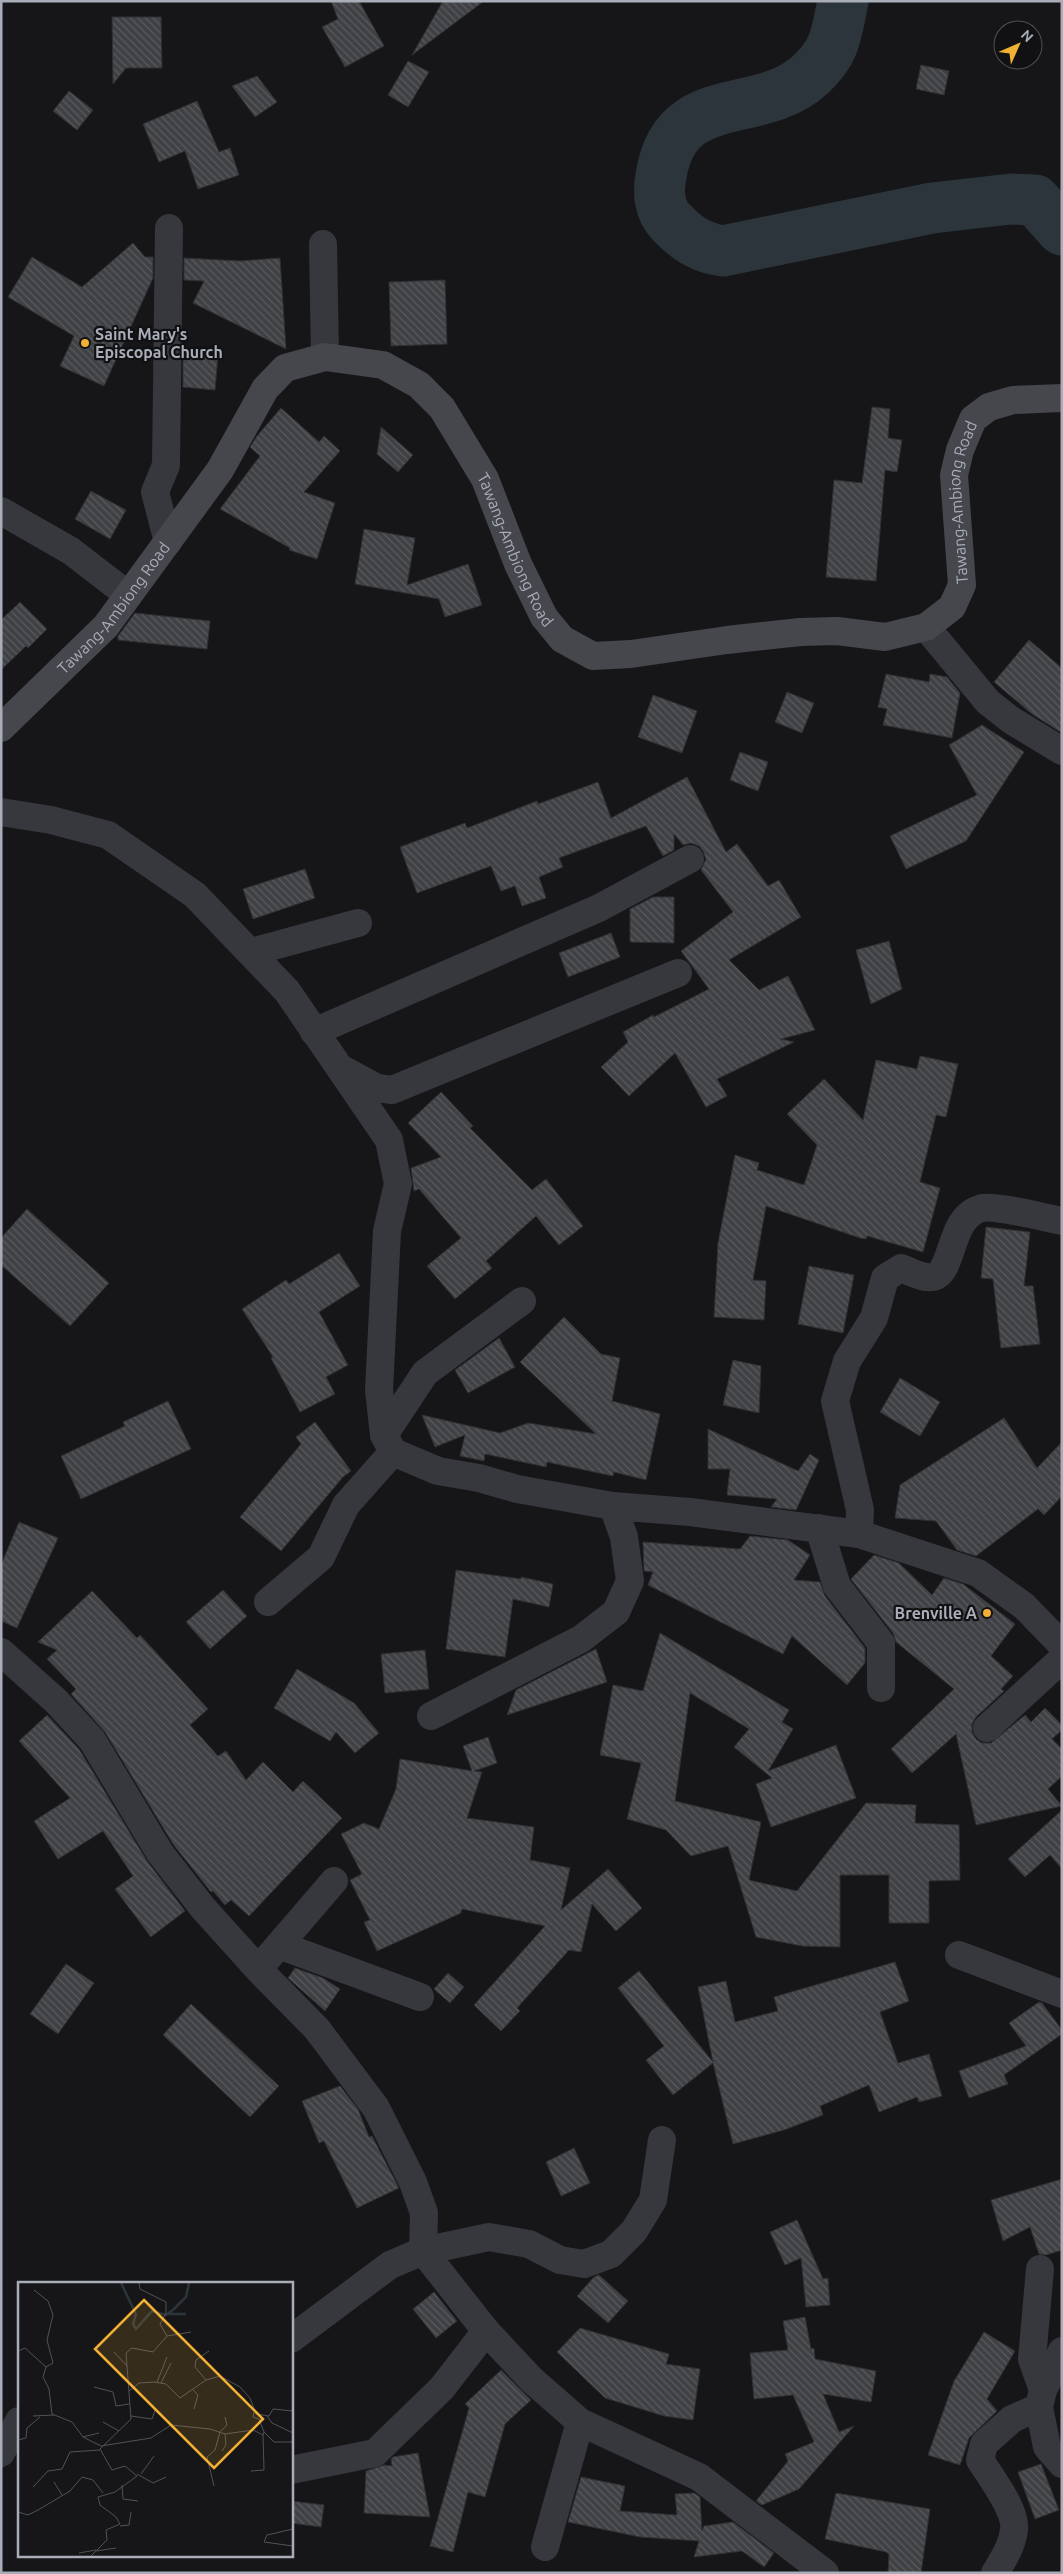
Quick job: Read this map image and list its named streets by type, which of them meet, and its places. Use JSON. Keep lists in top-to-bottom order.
{
  "streets": {
    "main road": ["Tawang-Ambiong Road"]
  },
  "places": ["Saint Mary's Episcopal Church", "Brenville A"],
  "north": "top right"
}
